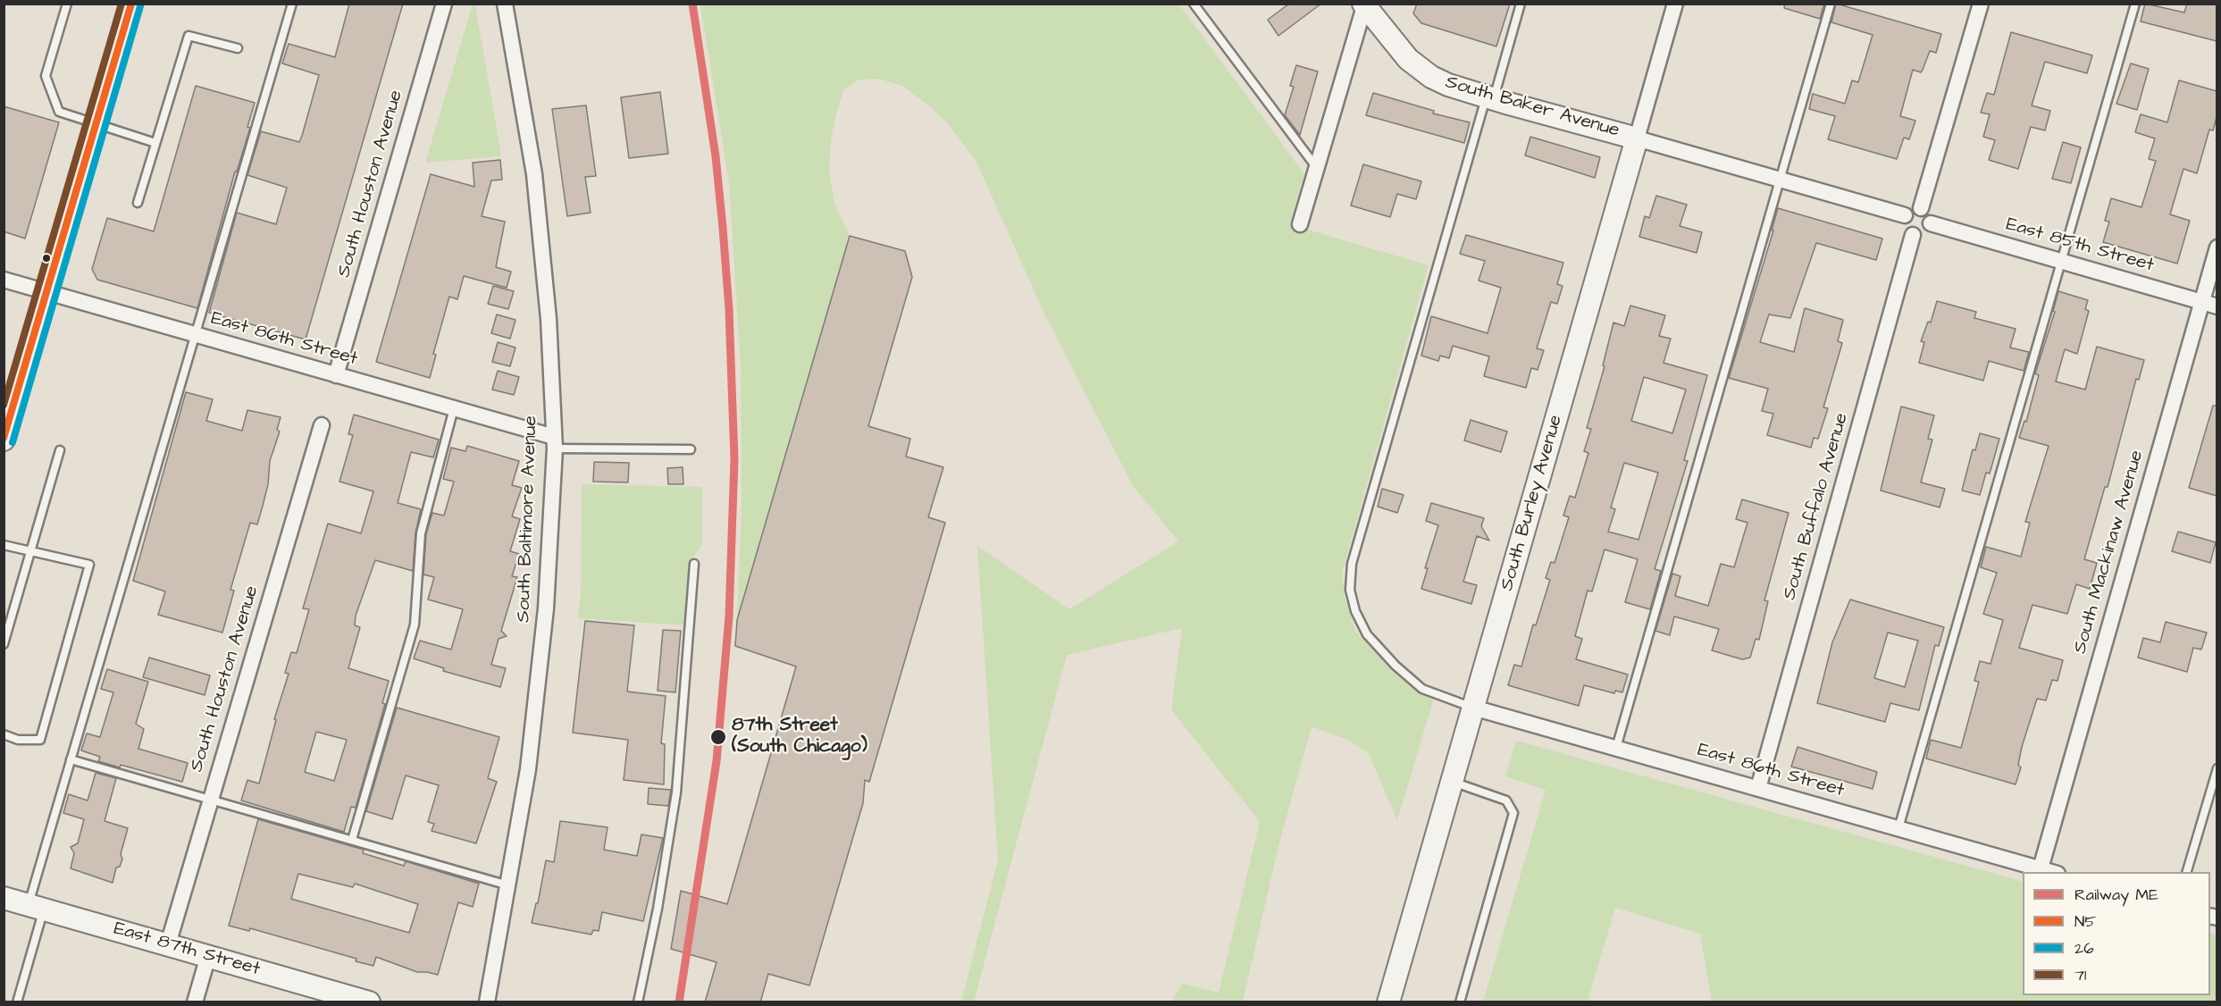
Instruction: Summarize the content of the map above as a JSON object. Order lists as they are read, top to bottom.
{
  "streets": {
    "street": [
      "South Baker Avenue",
      "South Houston Avenue",
      "East 85th Street",
      "East 86th Street",
      "South Burley Avenue",
      "South Buffalo Avenue",
      "South Baltimore Avenue",
      "South Mackinaw Avenue",
      "East 87th Street"
    ]
  },
  "crossings": [
    ["South Baker Avenue", "South Burley Avenue"],
    ["South Houston Avenue", "East 86th Street"],
    ["South Houston Avenue", "East 87th Street"],
    ["East 85th Street", "South Buffalo Avenue"],
    ["East 85th Street", "South Mackinaw Avenue"],
    ["East 86th Street", "South Burley Avenue"],
    ["East 86th Street", "South Buffalo Avenue"],
    ["East 86th Street", "South Baltimore Avenue"],
    ["East 86th Street", "South Mackinaw Avenue"]
  ],
  "places": ["87th Street (South Chicago)"],
  "lines": [
    "rail line ME",
    "transit line N5",
    "transit line 71",
    "transit line 26"
  ],
  "legend": [
    "Railway ME",
    "N5",
    "26",
    "71"
  ]
}
